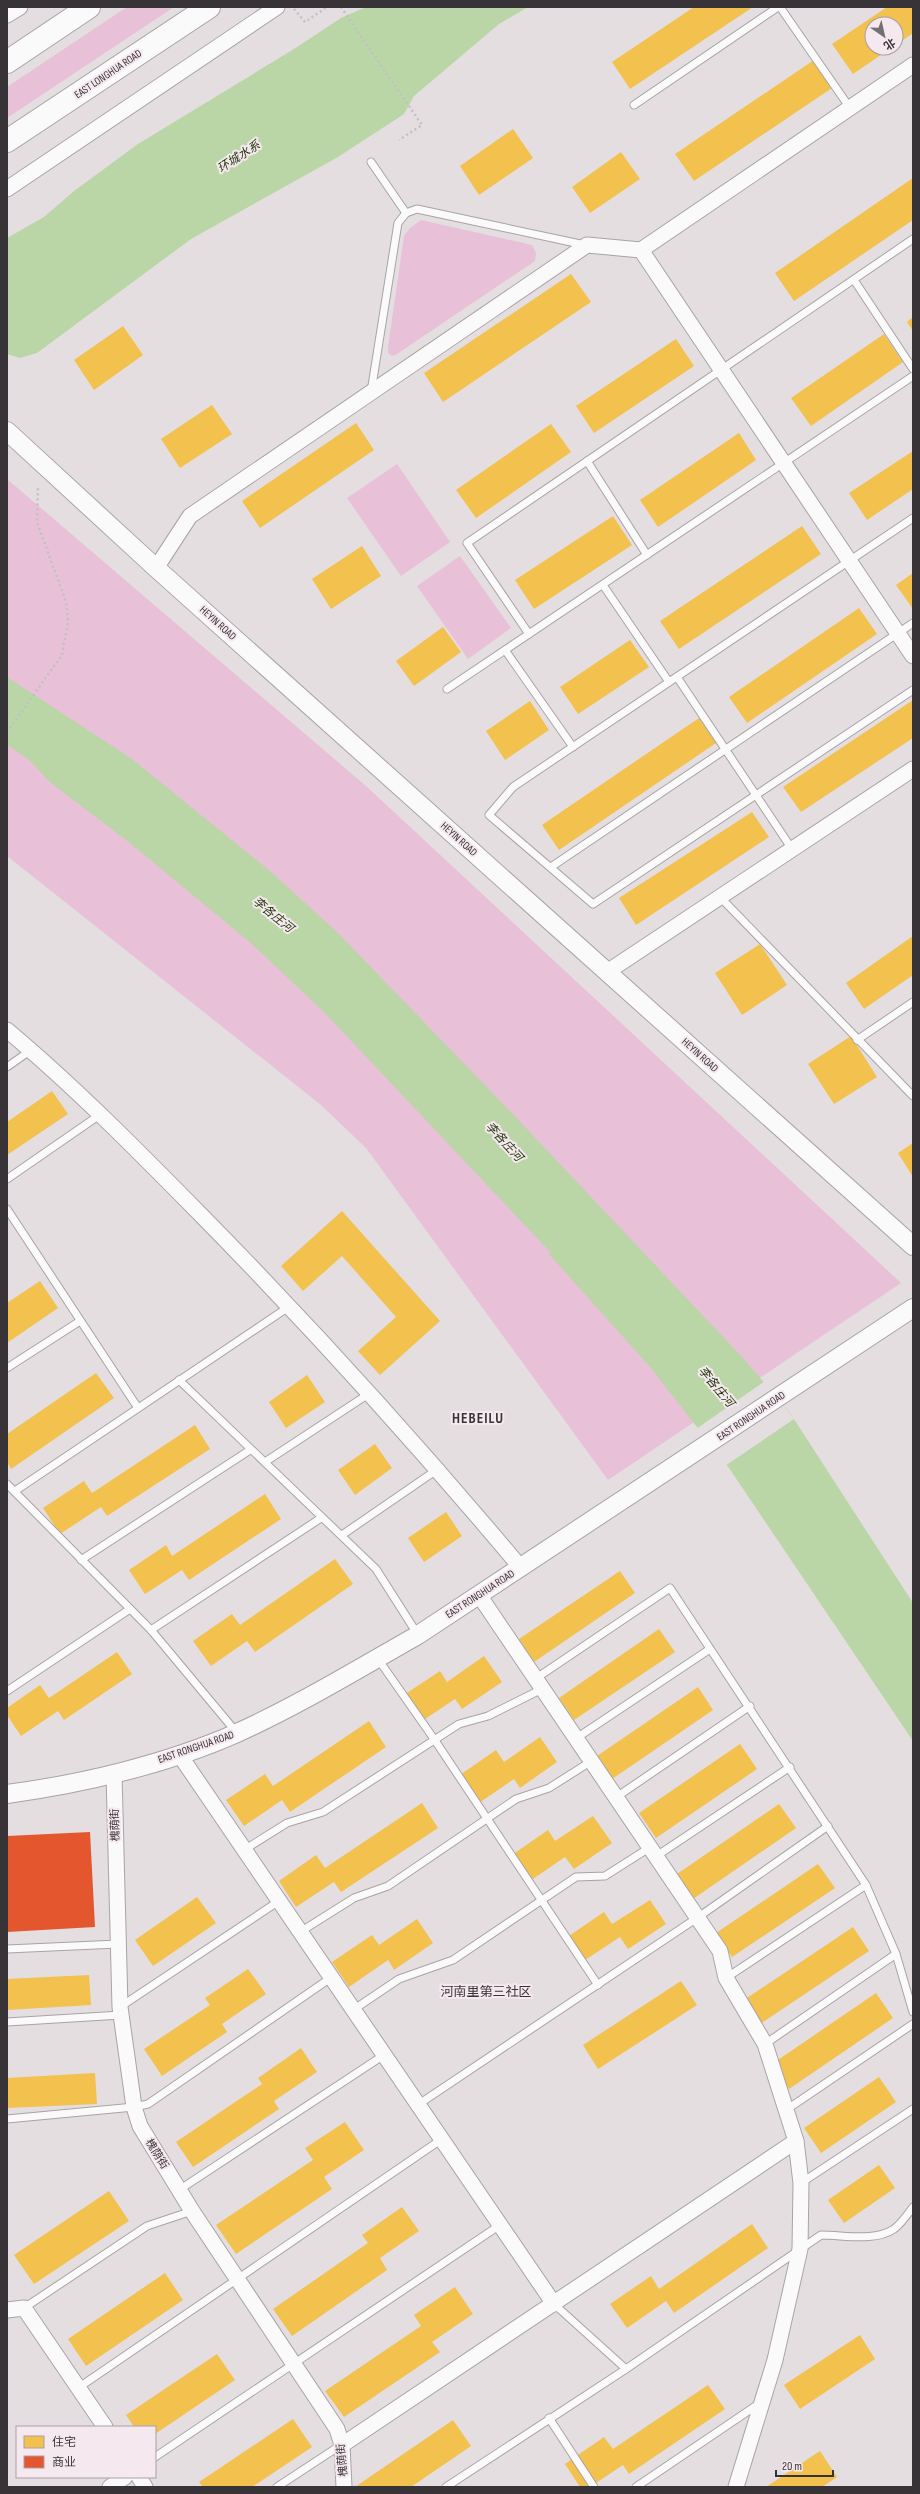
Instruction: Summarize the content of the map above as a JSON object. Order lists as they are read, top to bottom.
{
  "streets": {
    "main road": ["EAST LONGHUA ROAD"],
    "street": ["HEYIN ROAD", "EAST RONGHUA ROAD", "槐荫街"]
  },
  "crossings": [
    ["EAST RONGHUA ROAD", "槐荫街"]
  ],
  "districts": ["HEBEILU", "河南里第三社区"],
  "water": ["环城水系", "李各庄河"],
  "legend": ["住宅", "商业"],
  "scale_bar": "20 m",
  "north": "bottom right"
}
